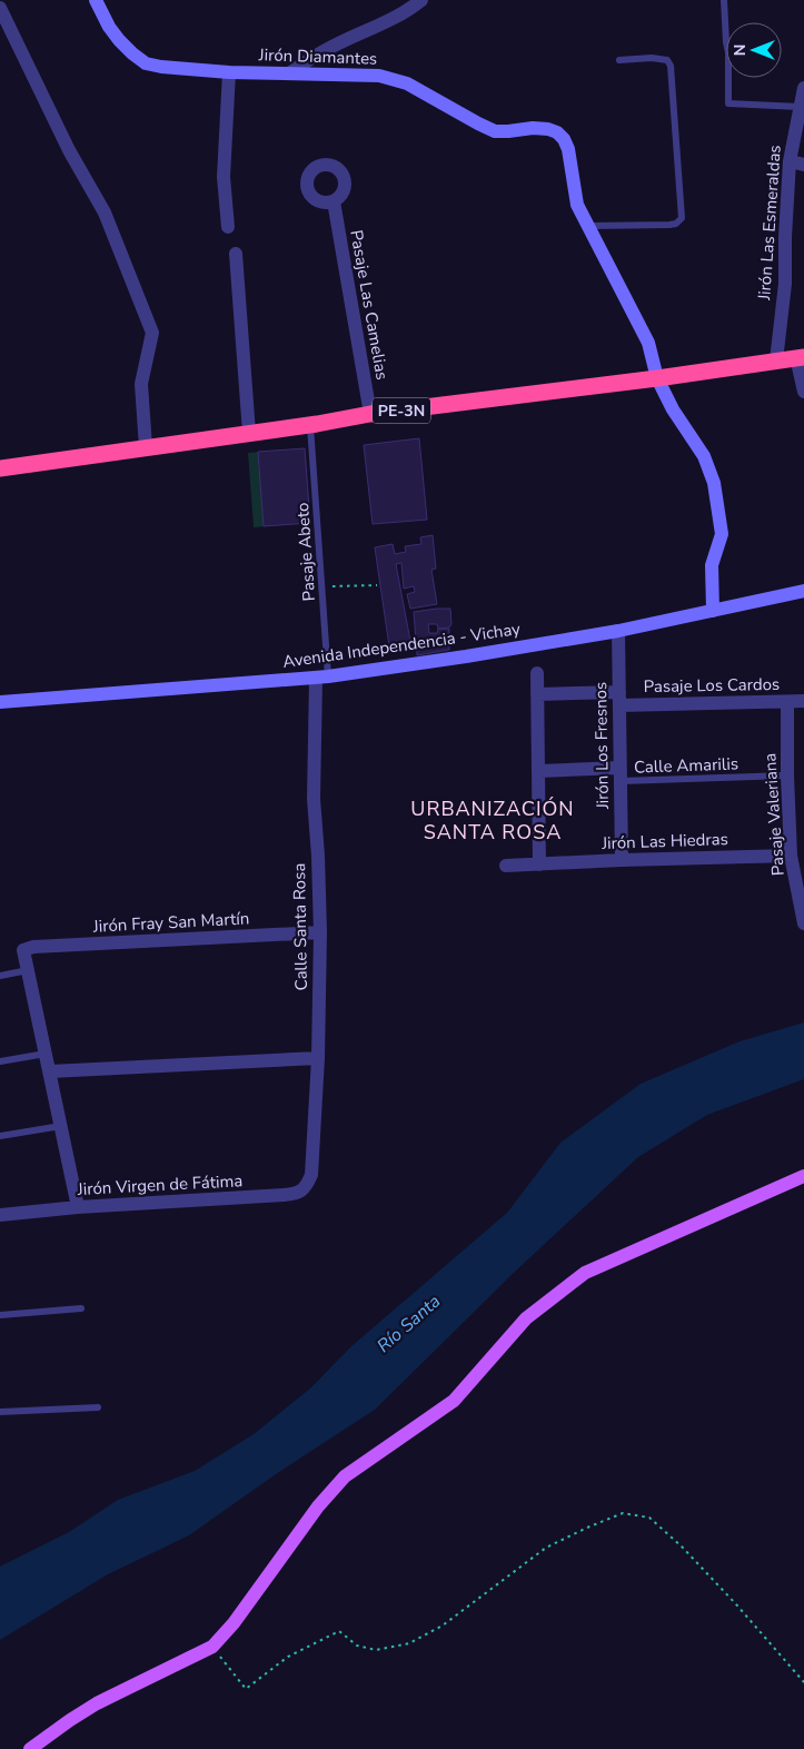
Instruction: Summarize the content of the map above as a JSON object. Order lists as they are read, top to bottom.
{
  "streets": {
    "highway": ["PE-3N"],
    "street": [
      "Jirón Diamantes",
      "Jirón Las Esmeraldas",
      "Pasaje Las Camelias",
      "Avenida Independencia - Vichay",
      "Pasaje Los Cardos",
      "Jirón Los Fresnos",
      "Pasaje Valeriana",
      "Jirón Las Hiedras",
      "Jirón Fray San Martín",
      "Calle Santa Rosa",
      "Jirón Virgen de Fátima"
    ],
    "lane": ["Pasaje Abeto", "Calle Amarilis"]
  },
  "crossings": [
    ["Jirón Diamantes", "PE-3N"],
    ["Jirón Diamantes", "Avenida Independencia - Vichay"],
    ["Jirón Las Esmeraldas", "PE-3N"],
    ["Pasaje Las Camelias", "PE-3N"],
    ["PE-3N", "Pasaje Abeto"],
    ["Pasaje Abeto", "Avenida Independencia - Vichay"],
    ["Pasaje Abeto", "Calle Santa Rosa"],
    ["Avenida Independencia - Vichay", "Jirón Los Fresnos"],
    ["Avenida Independencia - Vichay", "Calle Santa Rosa"],
    ["Pasaje Los Cardos", "Jirón Los Fresnos"],
    ["Pasaje Los Cardos", "Pasaje Valeriana"],
    ["Jirón Los Fresnos", "Calle Amarilis"],
    ["Jirón Los Fresnos", "Jirón Las Hiedras"],
    ["Calle Amarilis", "Pasaje Valeriana"],
    ["Pasaje Valeriana", "Jirón Las Hiedras"],
    ["Jirón Fray San Martín", "Calle Santa Rosa"],
    ["Calle Santa Rosa", "Jirón Virgen de Fátima"]
  ],
  "districts": ["URBANIZACIÓN SANTA ROSA"],
  "water": ["Río Santa"],
  "north": "left"
}
